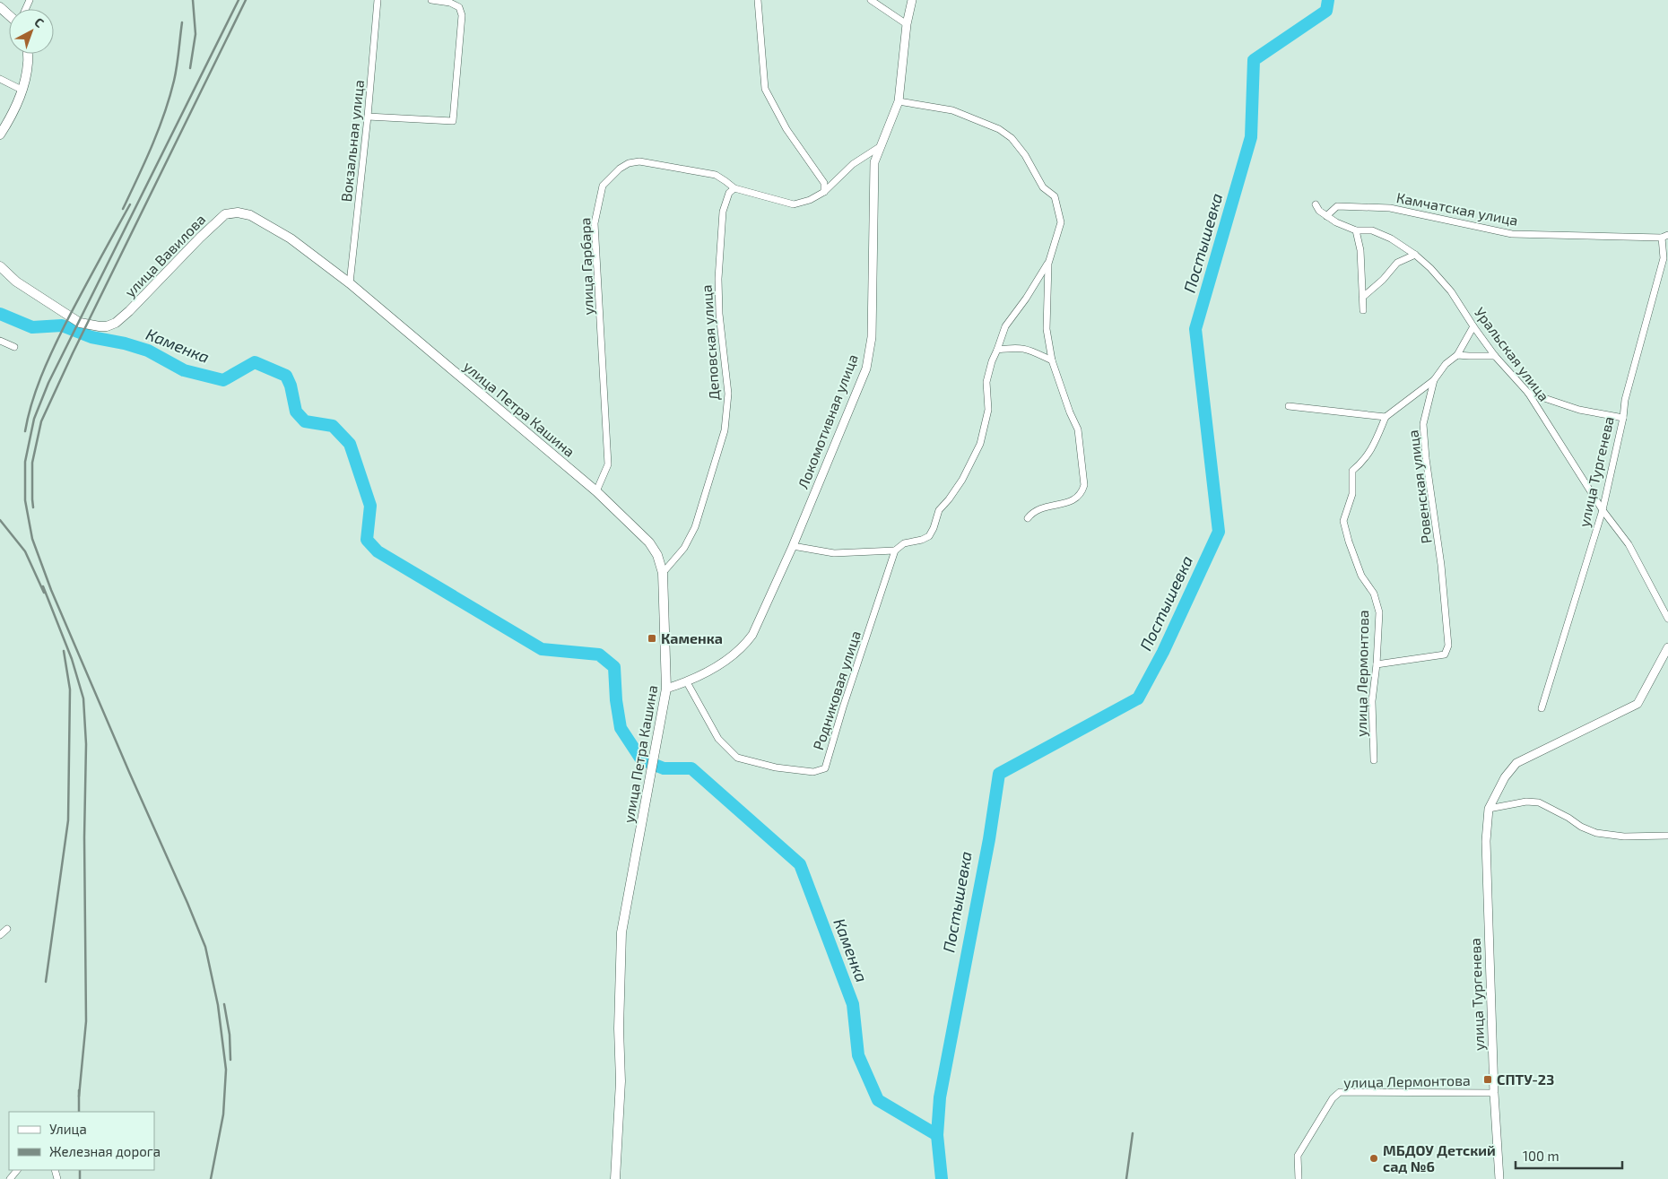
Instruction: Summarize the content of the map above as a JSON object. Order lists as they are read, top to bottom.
{
  "streets": {
    "main road": ["улица Вавилова", "улица Петра Кашина"],
    "street": [
      "Вокзальная улица",
      "Камчатская улица",
      "улица Гарбара",
      "Деповская улица",
      "Уральская улица",
      "Локомотивная улица",
      "улица Тургенева",
      "Ровенская улица",
      "улица Лермонтова",
      "Родниковая улица"
    ]
  },
  "crossings": [
    ["Вокзальная улица", "улица Вавилова"],
    ["Вокзальная улица", "улица Петра Кашина"],
    ["Камчатская улица", "Уральская улица"],
    ["Камчатская улица", "улица Тургенева"],
    ["улица Вавилова", "улица Петра Кашина"],
    ["улица Гарбара", "Деповская улица"],
    ["улица Гарбара", "улица Петра Кашина"],
    ["Деповская улица", "улица Петра Кашина"],
    ["Уральская улица", "улица Тургенева"],
    ["улица Петра Кашина", "Локомотивная улица"],
    ["Локомотивная улица", "Родниковая улица"],
    ["улица Тургенева", "улица Лермонтова"],
    ["Ровенская улица", "улица Лермонтова"]
  ],
  "water": ["Постышевка", "Каменка"],
  "places": {
    "transit": ["Каменка", "СПТУ-23"],
    "other": ["МБДОУ Детский сад №6"]
  },
  "legend": ["Улица", "Железная дорога"],
  "scale_bar": "100 m",
  "north": "top right"
}
